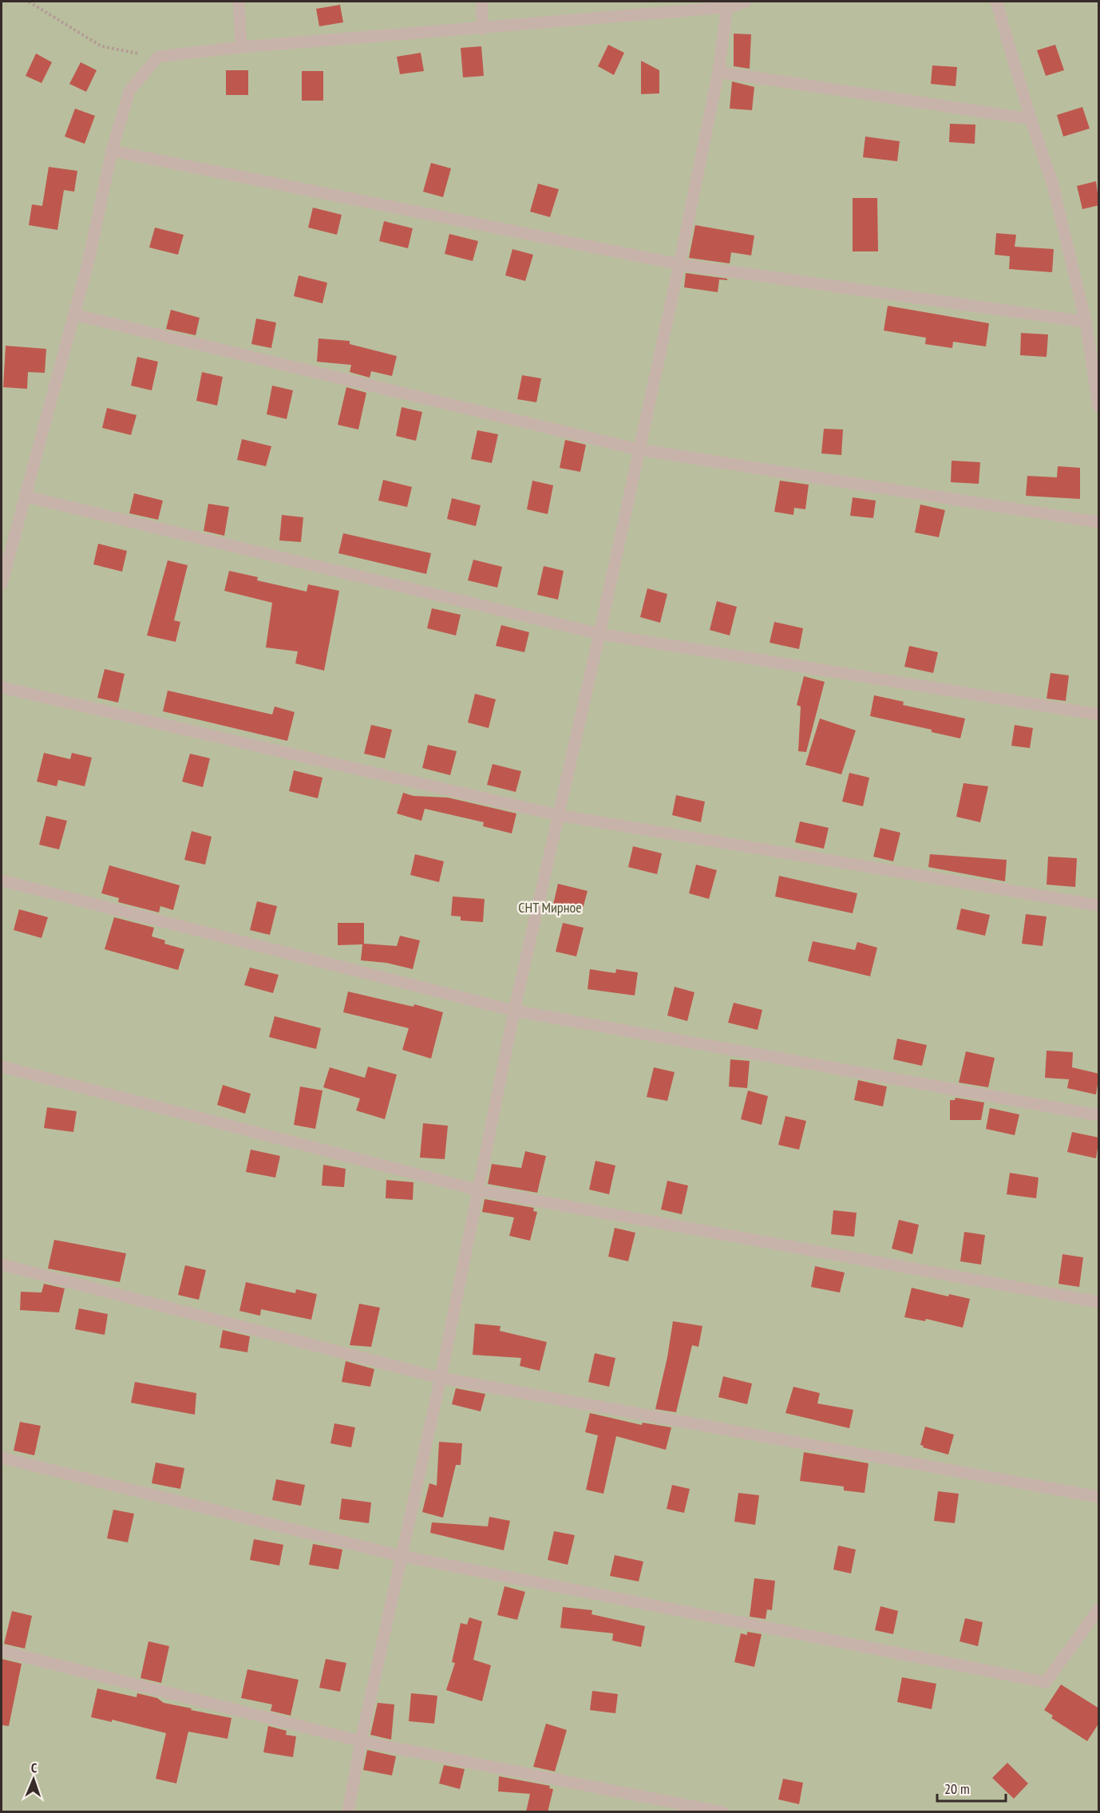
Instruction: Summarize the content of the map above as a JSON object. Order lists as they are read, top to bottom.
{
  "parks": ["СНТ Мирное"],
  "scale_bar": "20 m",
  "north": "top"
}
